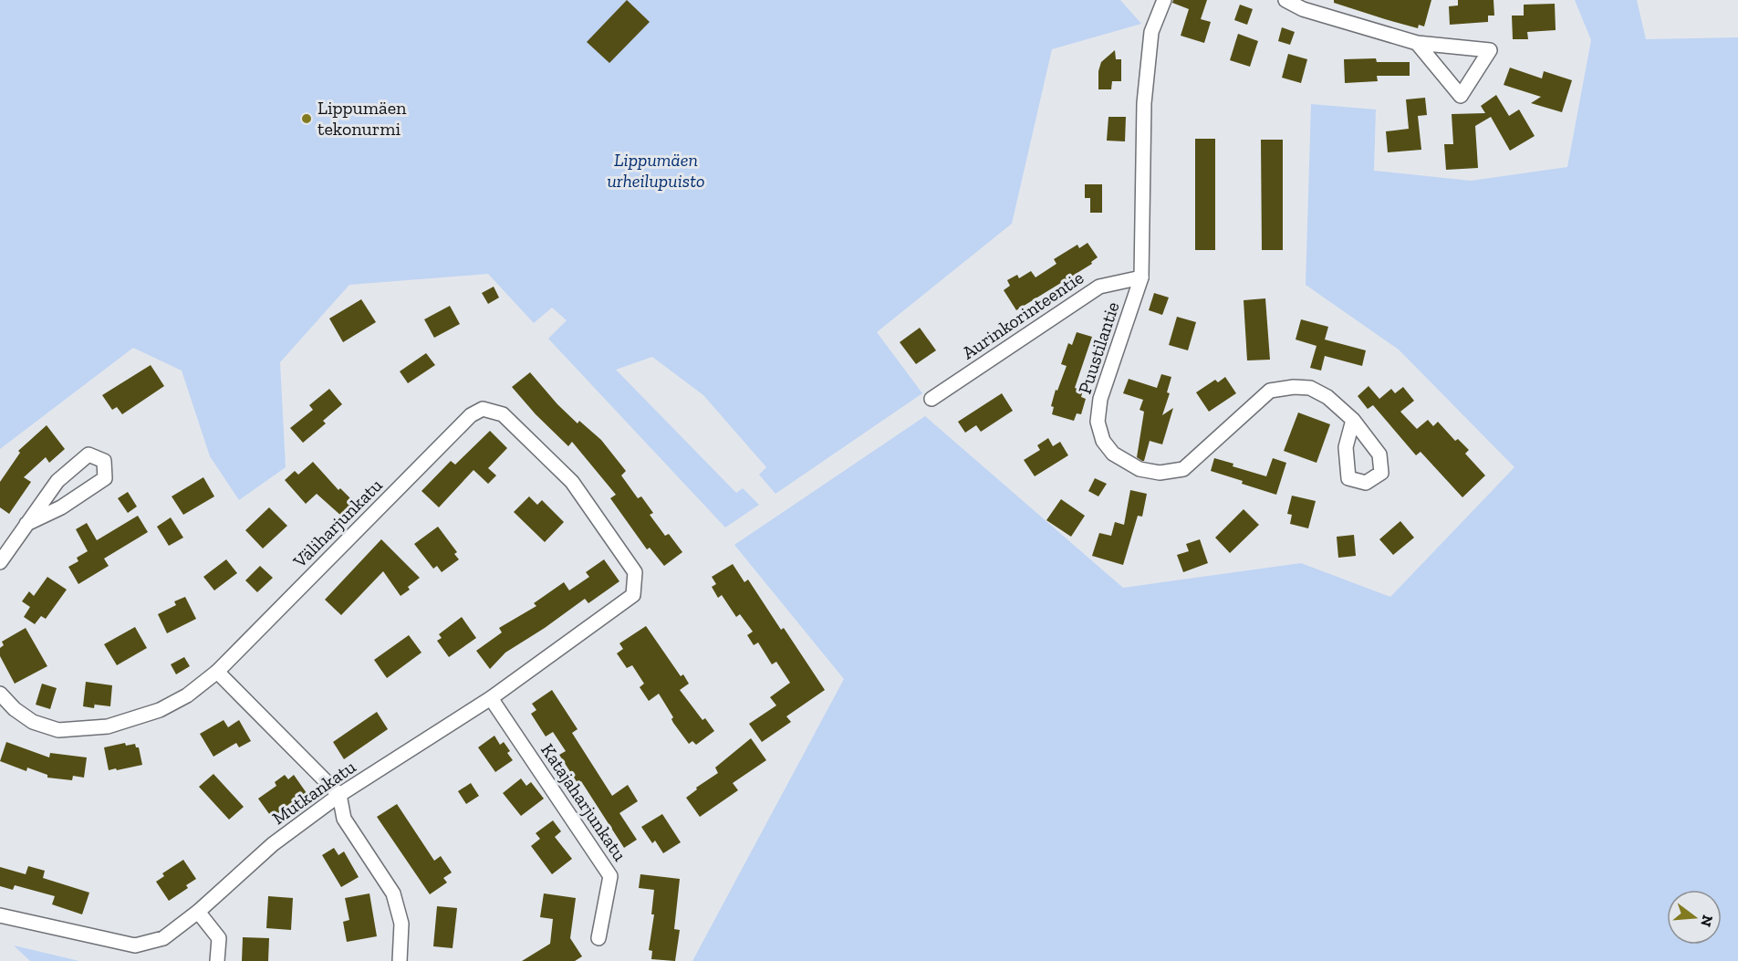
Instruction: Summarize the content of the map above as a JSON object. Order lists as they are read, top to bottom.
{
  "streets": {
    "street": [
      "Aurinkorinteentie",
      "Puustilantie",
      "Väliharjunkatu",
      "Mutkankatu",
      "Katajaharjunkatu"
    ]
  },
  "crossings": [
    ["Aurinkorinteentie", "Puustilantie"],
    ["Väliharjunkatu", "Mutkankatu"],
    ["Mutkankatu", "Katajaharjunkatu"]
  ],
  "parks": ["Lippumäen urheilupuisto"],
  "places": ["Lippumäen tekonurmi"],
  "north": "right"
}
